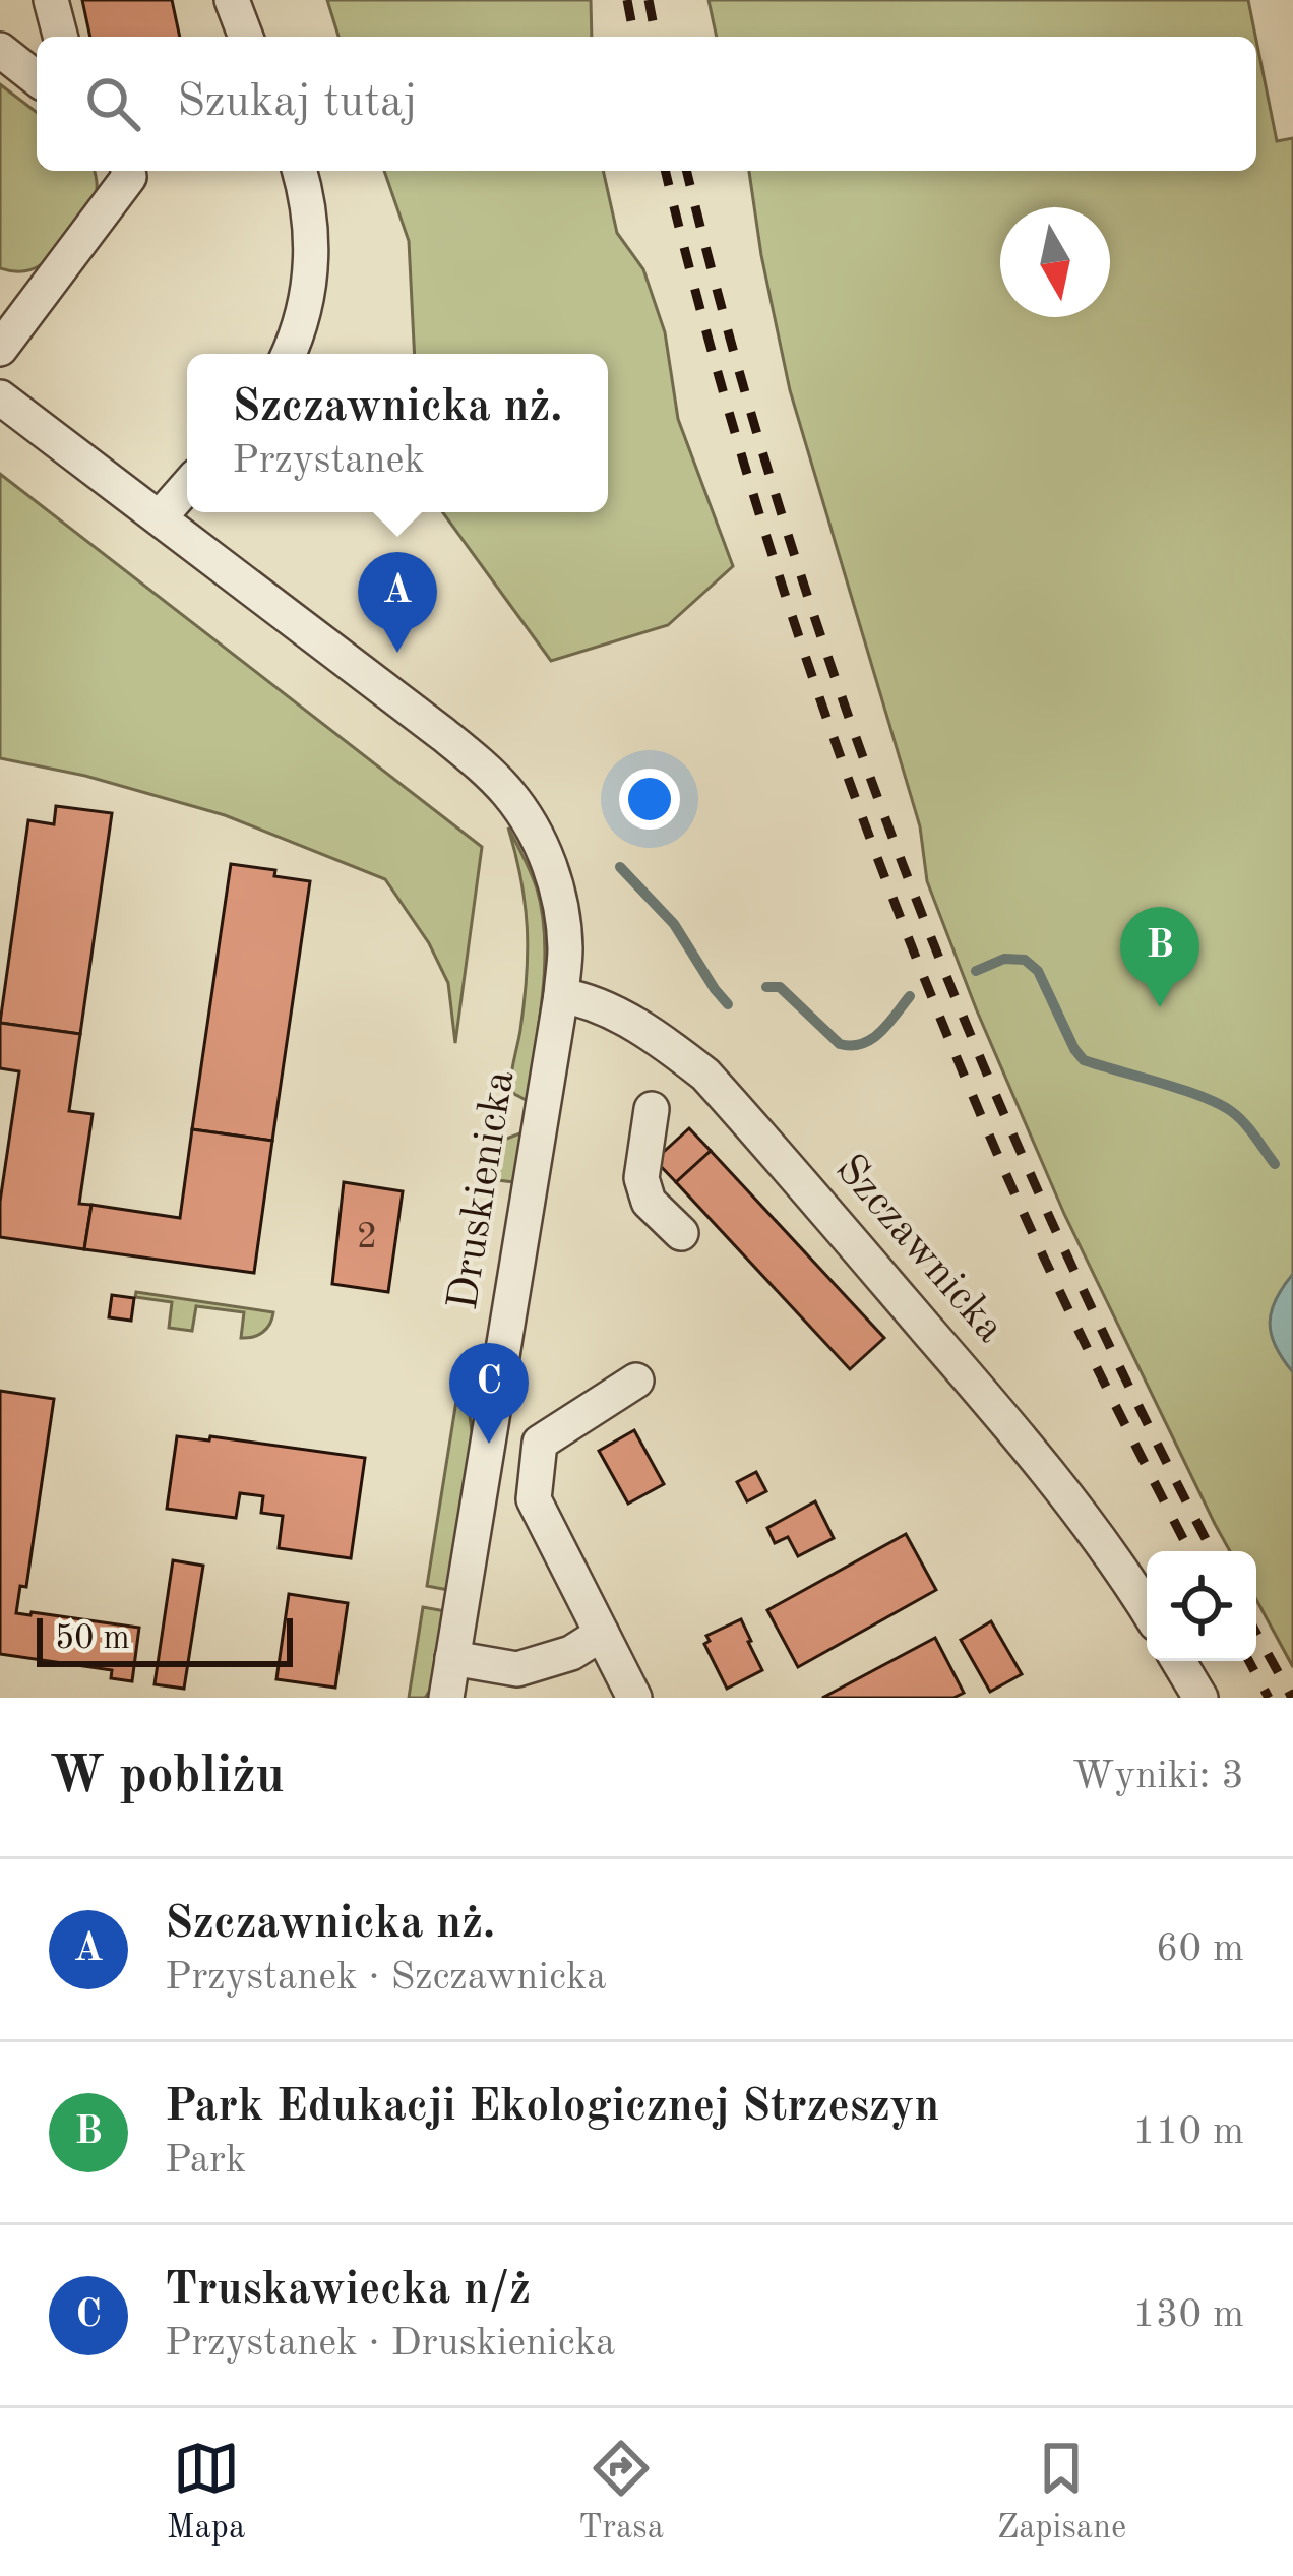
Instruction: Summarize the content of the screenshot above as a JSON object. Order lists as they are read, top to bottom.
{
  "streets": {
    "street": ["Druskienicka", "Szczawnicka"]
  },
  "crossings": [
    ["Druskienicka", "Szczawnicka"]
  ],
  "house_numbers": ["2"],
  "scale_bar": "50 m",
  "north": "bottom",
  "page": {
    "search": "Szukaj tutaj",
    "popup": ["Szczawnicka nż.", "Przystanek"],
    "pins": ["A", "B", "C"],
    "scale": "50 m",
    "heading": ["W pobliżu", "Wyniki: 3"],
    "list": [
      {
        "mark": "A",
        "name": "Szczawnicka nż.",
        "note": "Przystanek · Szczawnicka",
        "value": "60 m"
      },
      {
        "mark": "B",
        "name": "Park Edukacji Ekologicznej Strzeszyn",
        "note": "Park",
        "value": "110 m"
      },
      {
        "mark": "C",
        "name": "Truskawiecka n/ż",
        "note": "Przystanek · Druskienicka",
        "value": "130 m"
      }
    ],
    "nav": ["Mapa", "Trasa", "Zapisane"]
  }
}
